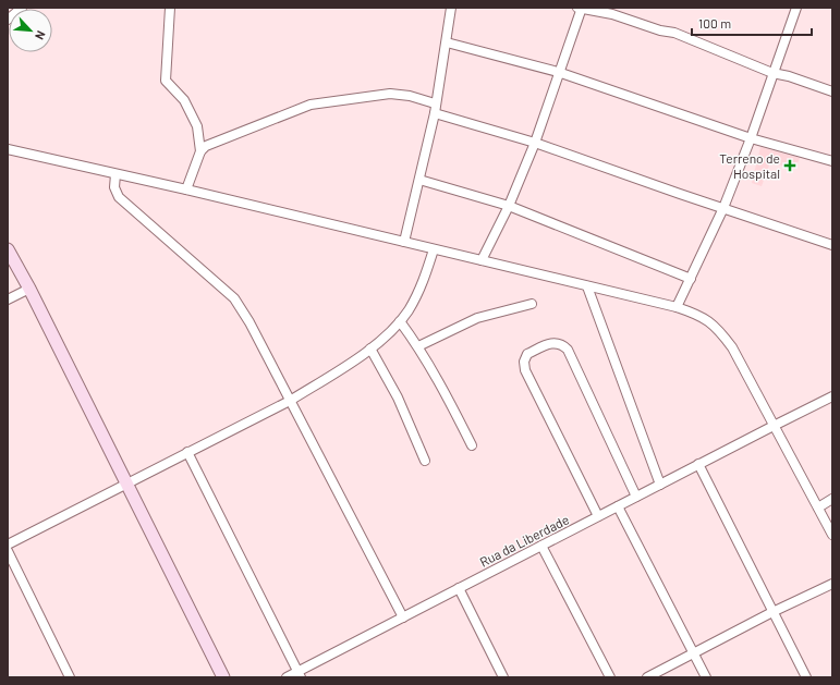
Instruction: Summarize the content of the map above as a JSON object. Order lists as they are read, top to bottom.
{
  "streets": {
    "street": ["Rua da Liberdade"]
  },
  "places": {
    "health": ["Terreno de Hospital"]
  },
  "scale_bar": "100 m",
  "north": "bottom right"
}
